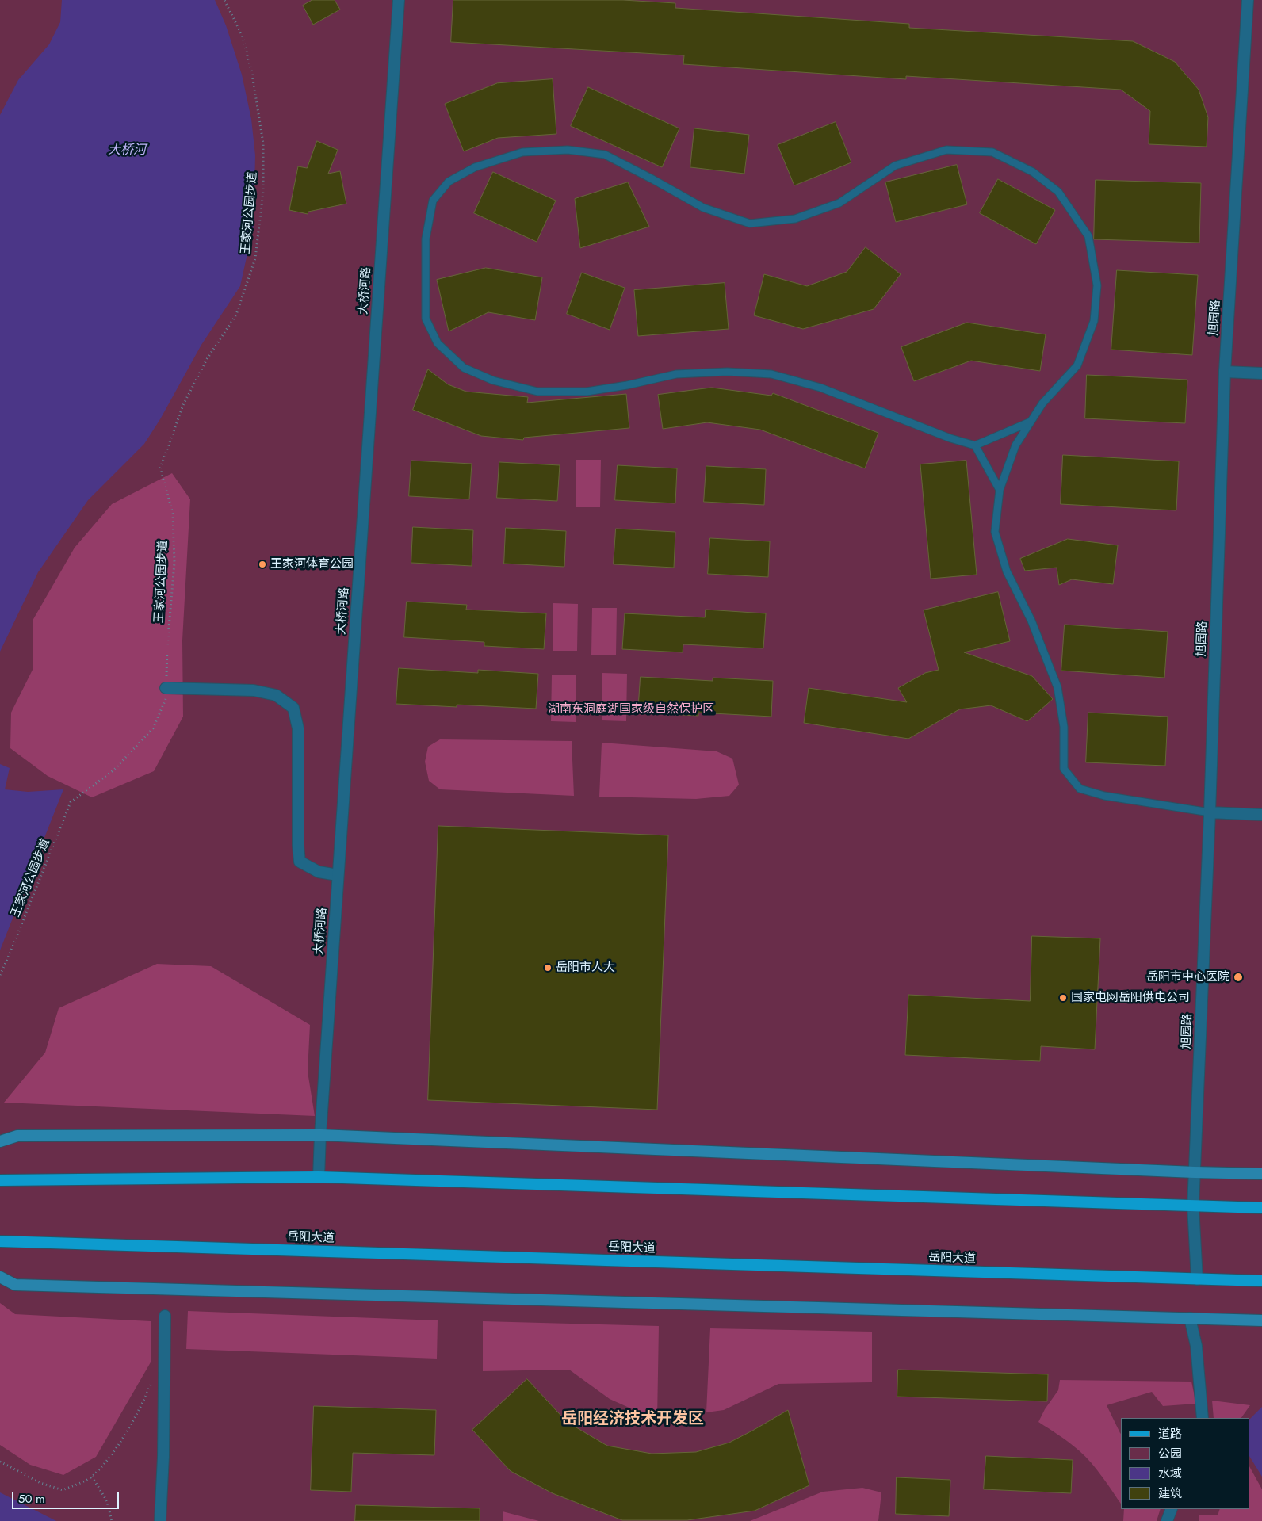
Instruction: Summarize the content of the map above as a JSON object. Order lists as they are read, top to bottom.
{
  "streets": {
    "main road": ["岳阳大道"],
    "street": ["大桥河路", "旭园路"],
    "path": ["王家河公园步道"]
  },
  "crossings": [
    ["旭园路", "岳阳大道"]
  ],
  "districts": ["岳阳经济技术开发区"],
  "water": ["大桥河"],
  "parks": ["湖南东洞庭湖国家级自然保护区"],
  "places": [
    "王家河体育公园",
    "岳阳市人大",
    "岳阳市中心医院",
    "国家电网岳阳供电公司"
  ],
  "legend": [
    "道路",
    "公园",
    "水域",
    "建筑"
  ],
  "scale_bar": "50 m"
}
